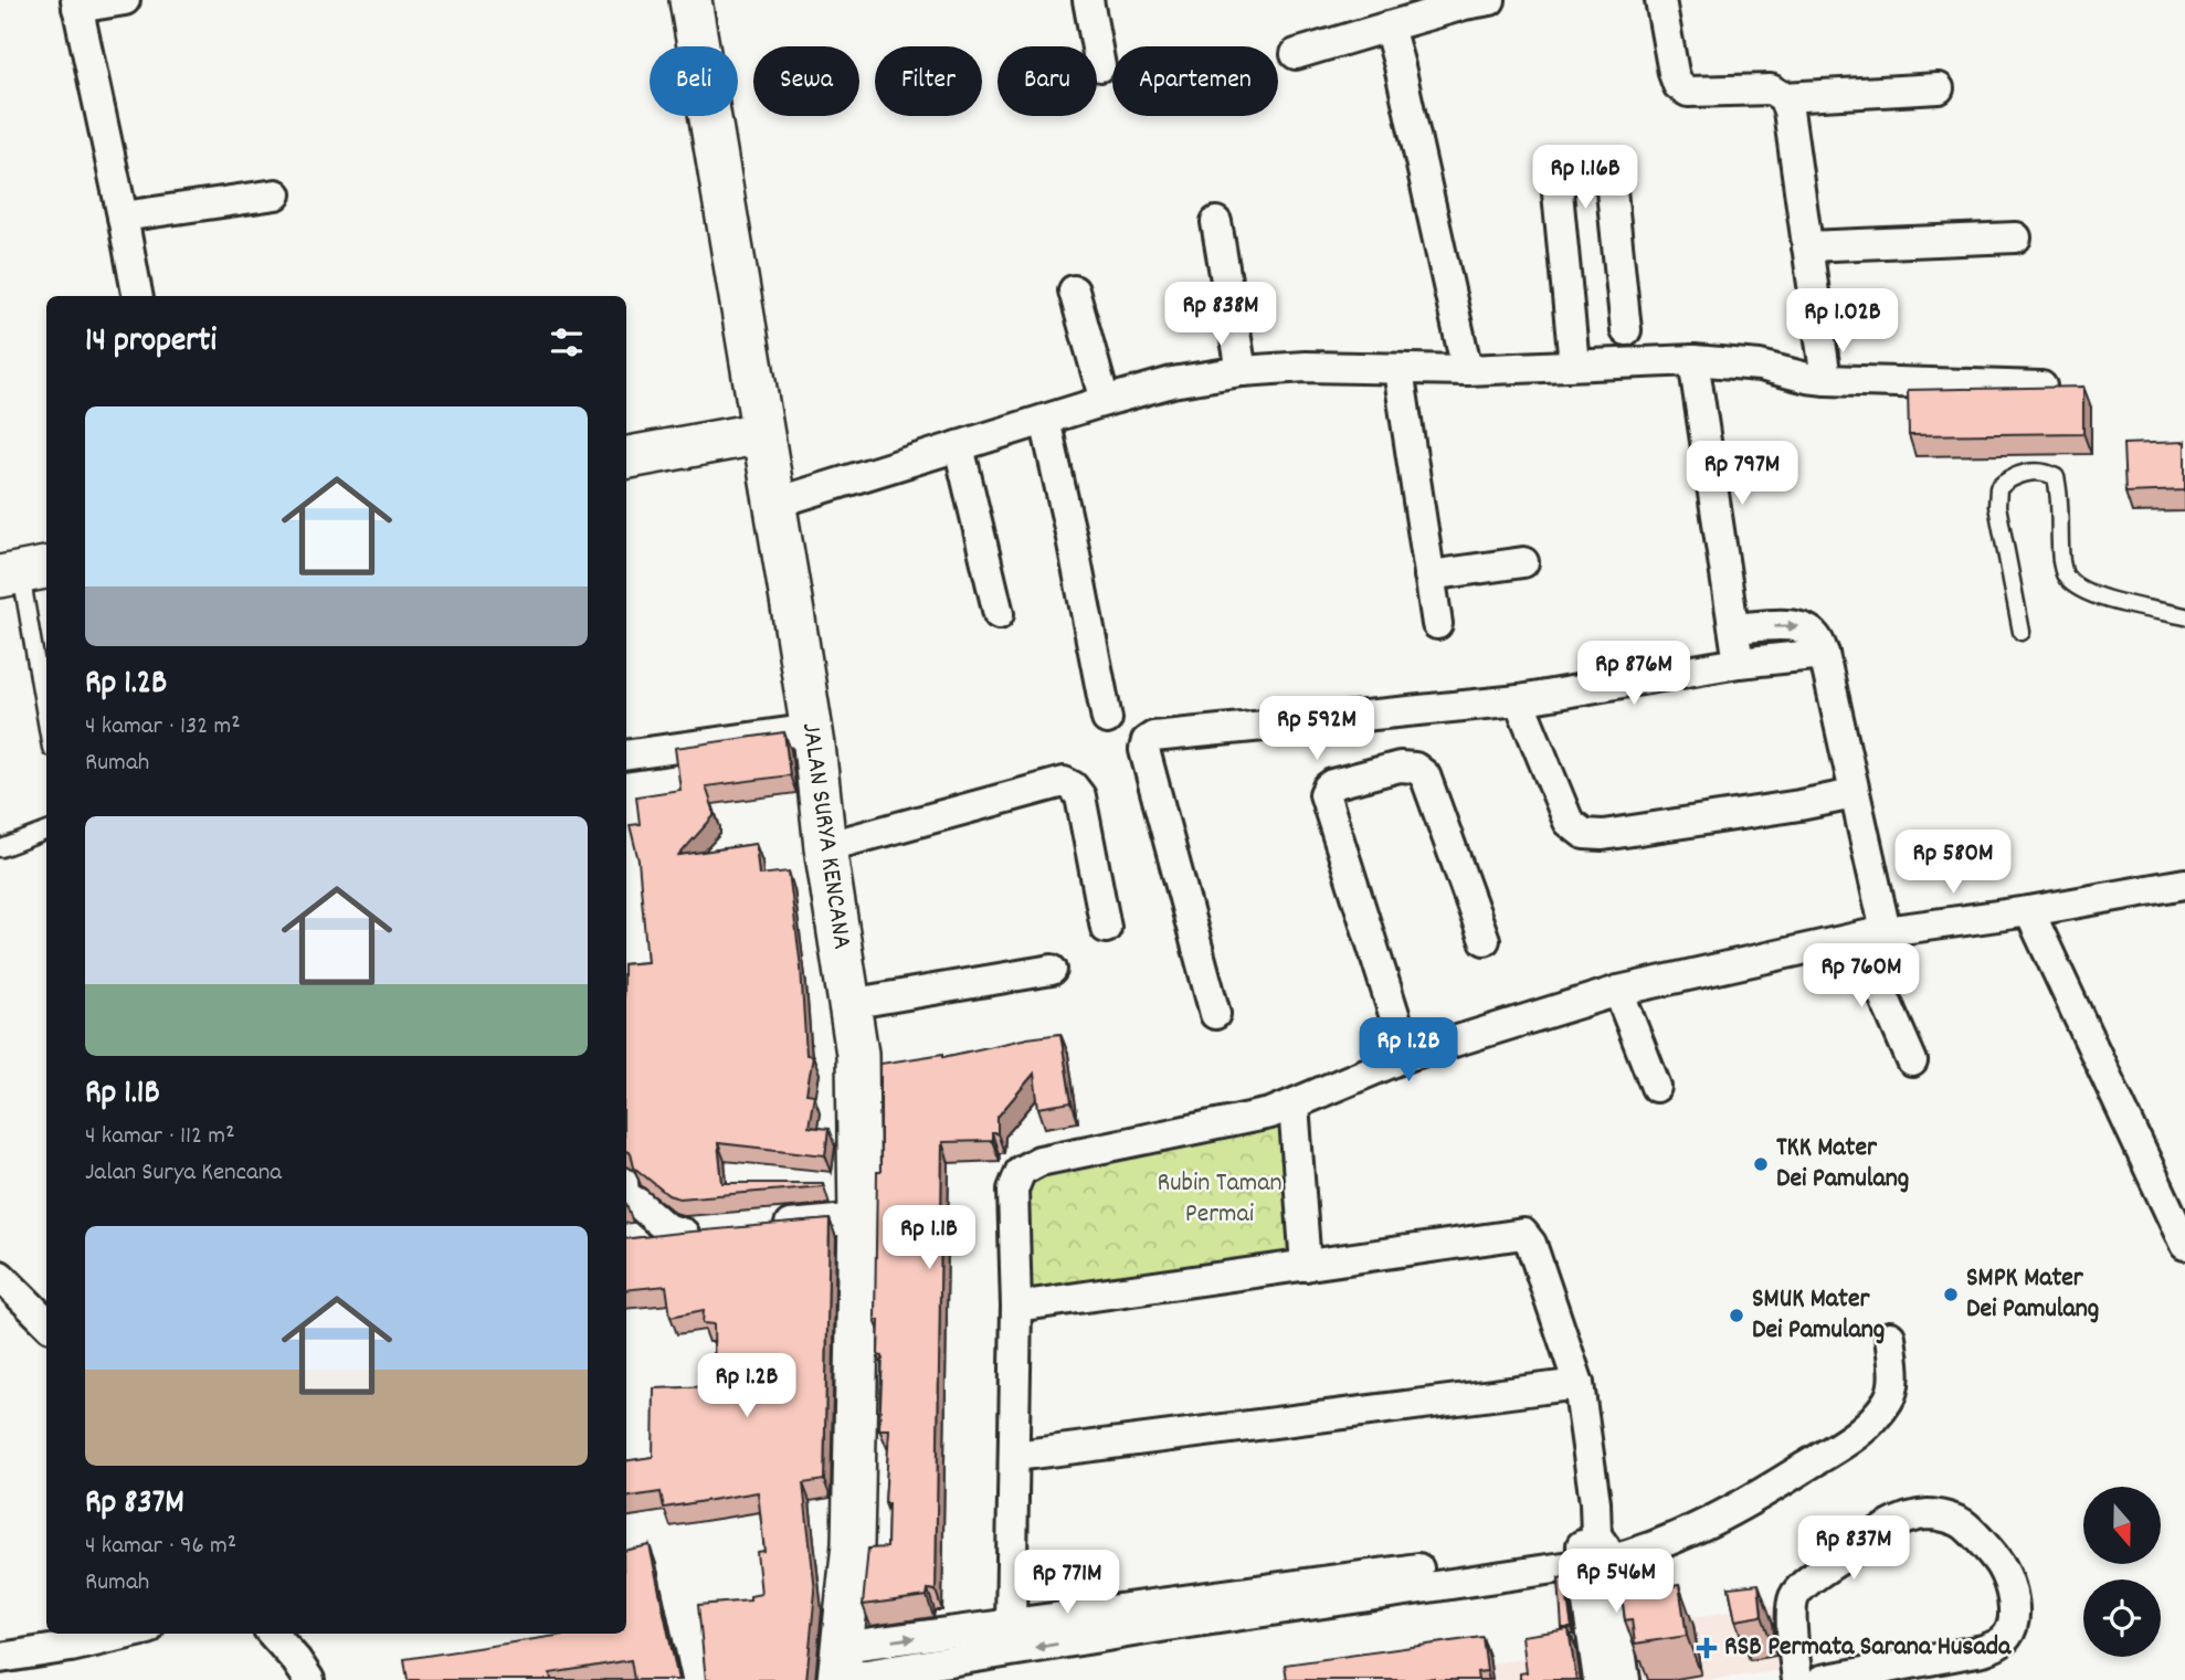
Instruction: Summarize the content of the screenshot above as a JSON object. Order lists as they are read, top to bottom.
{
  "streets": {
    "main road": ["JALAN SURYA KENCANA"]
  },
  "parks": ["Rubin Taman Permai"],
  "places": {
    "other": ["TKK Mater Dei Pamulang", "SMPK Mater Dei Pamulang", "SMUK Mater Dei Pamulang"],
    "health": ["RSB Permata Sarana Husada"]
  },
  "north": "bottom",
  "page": {
    "chip": [
      "Beli",
      "Sewa",
      "Filter",
      "Baru",
      "Apartemen"
    ],
    "price": [
      "Rp 1.16B",
      "Rp 838M",
      "Rp 1.02B",
      "Rp 797M",
      "Rp 876M",
      "Rp 592M",
      "Rp 580M",
      "Rp 760M",
      "Rp 1.2B",
      "Rp 1.1B",
      "Rp 1.2B",
      "Rp 837M",
      "Rp 546M",
      "Rp 771M"
    ],
    "heading": "14 properti",
    "list": [
      {
        "name": "Rp 1.2B",
        "note": "4 kamar · 132 m² · Rumah"
      },
      {
        "name": "Rp 1.1B",
        "note": "4 kamar · 112 m² · Jalan Surya Kencana"
      },
      {
        "name": "Rp 837M",
        "note": "4 kamar · 96 m² · Rumah"
      }
    ]
  }
}
